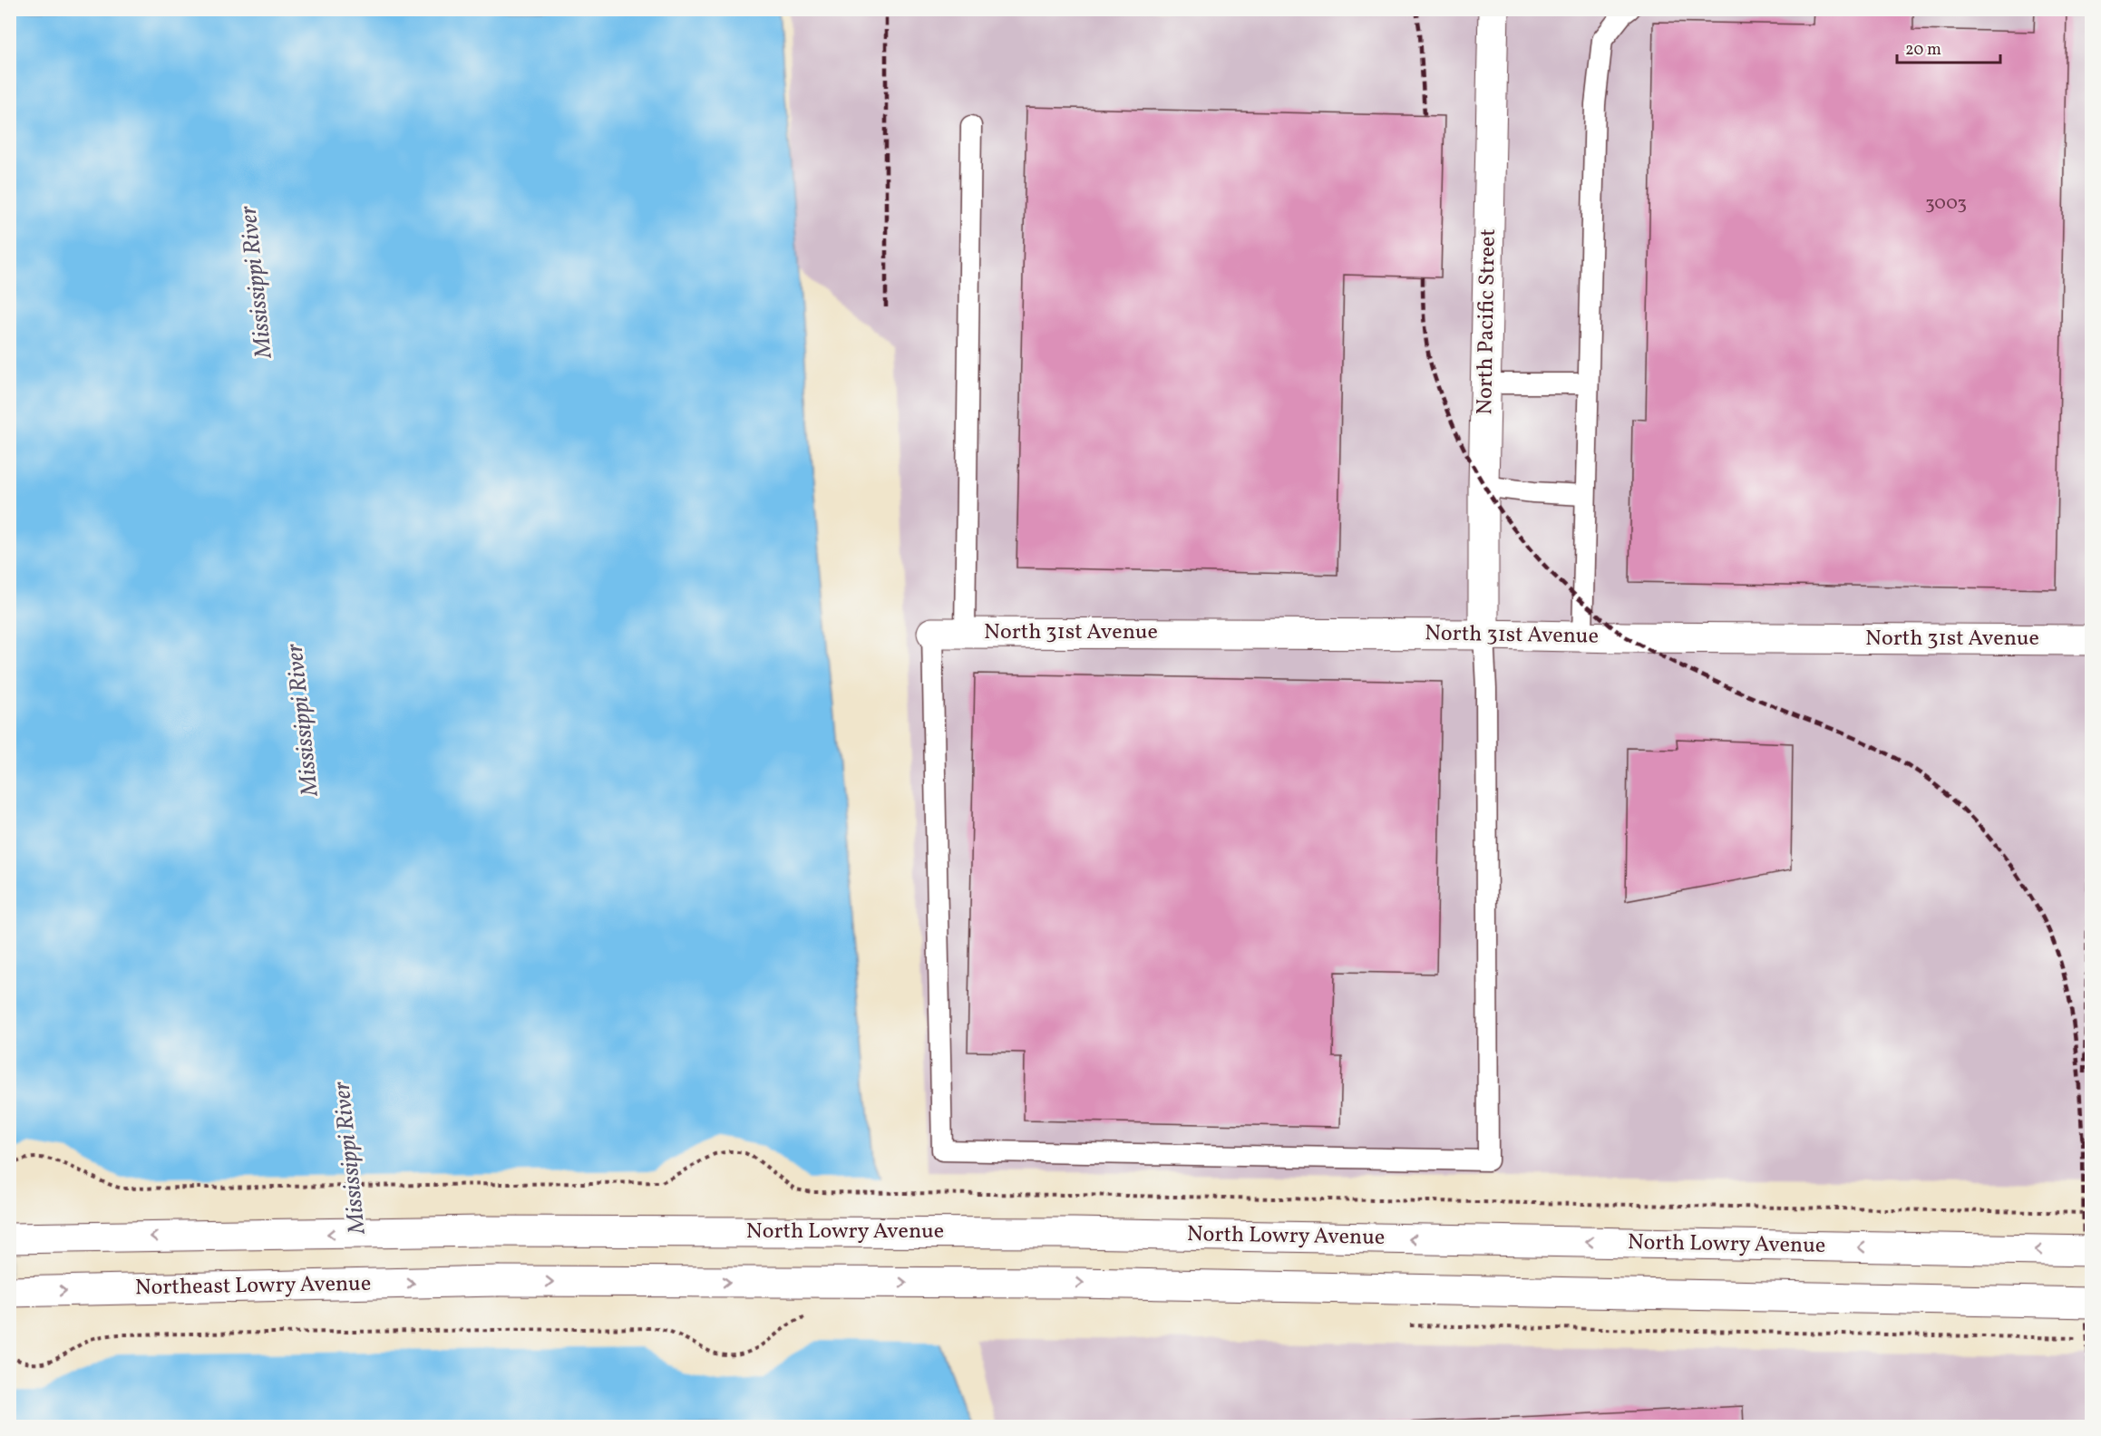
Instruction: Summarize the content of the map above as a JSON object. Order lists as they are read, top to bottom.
{
  "streets": {
    "main road": [
      "North Pacific Street",
      "North 31st Avenue",
      "North Lowry Avenue",
      "Northeast Lowry Avenue"
    ]
  },
  "crossings": [
    ["North Pacific Street", "North 31st Avenue"]
  ],
  "one_way": ["North Lowry Avenue", "Northeast Lowry Avenue"],
  "water": ["Mississippi River"],
  "house_numbers": ["3003"],
  "scale_bar": "20 m"
}
